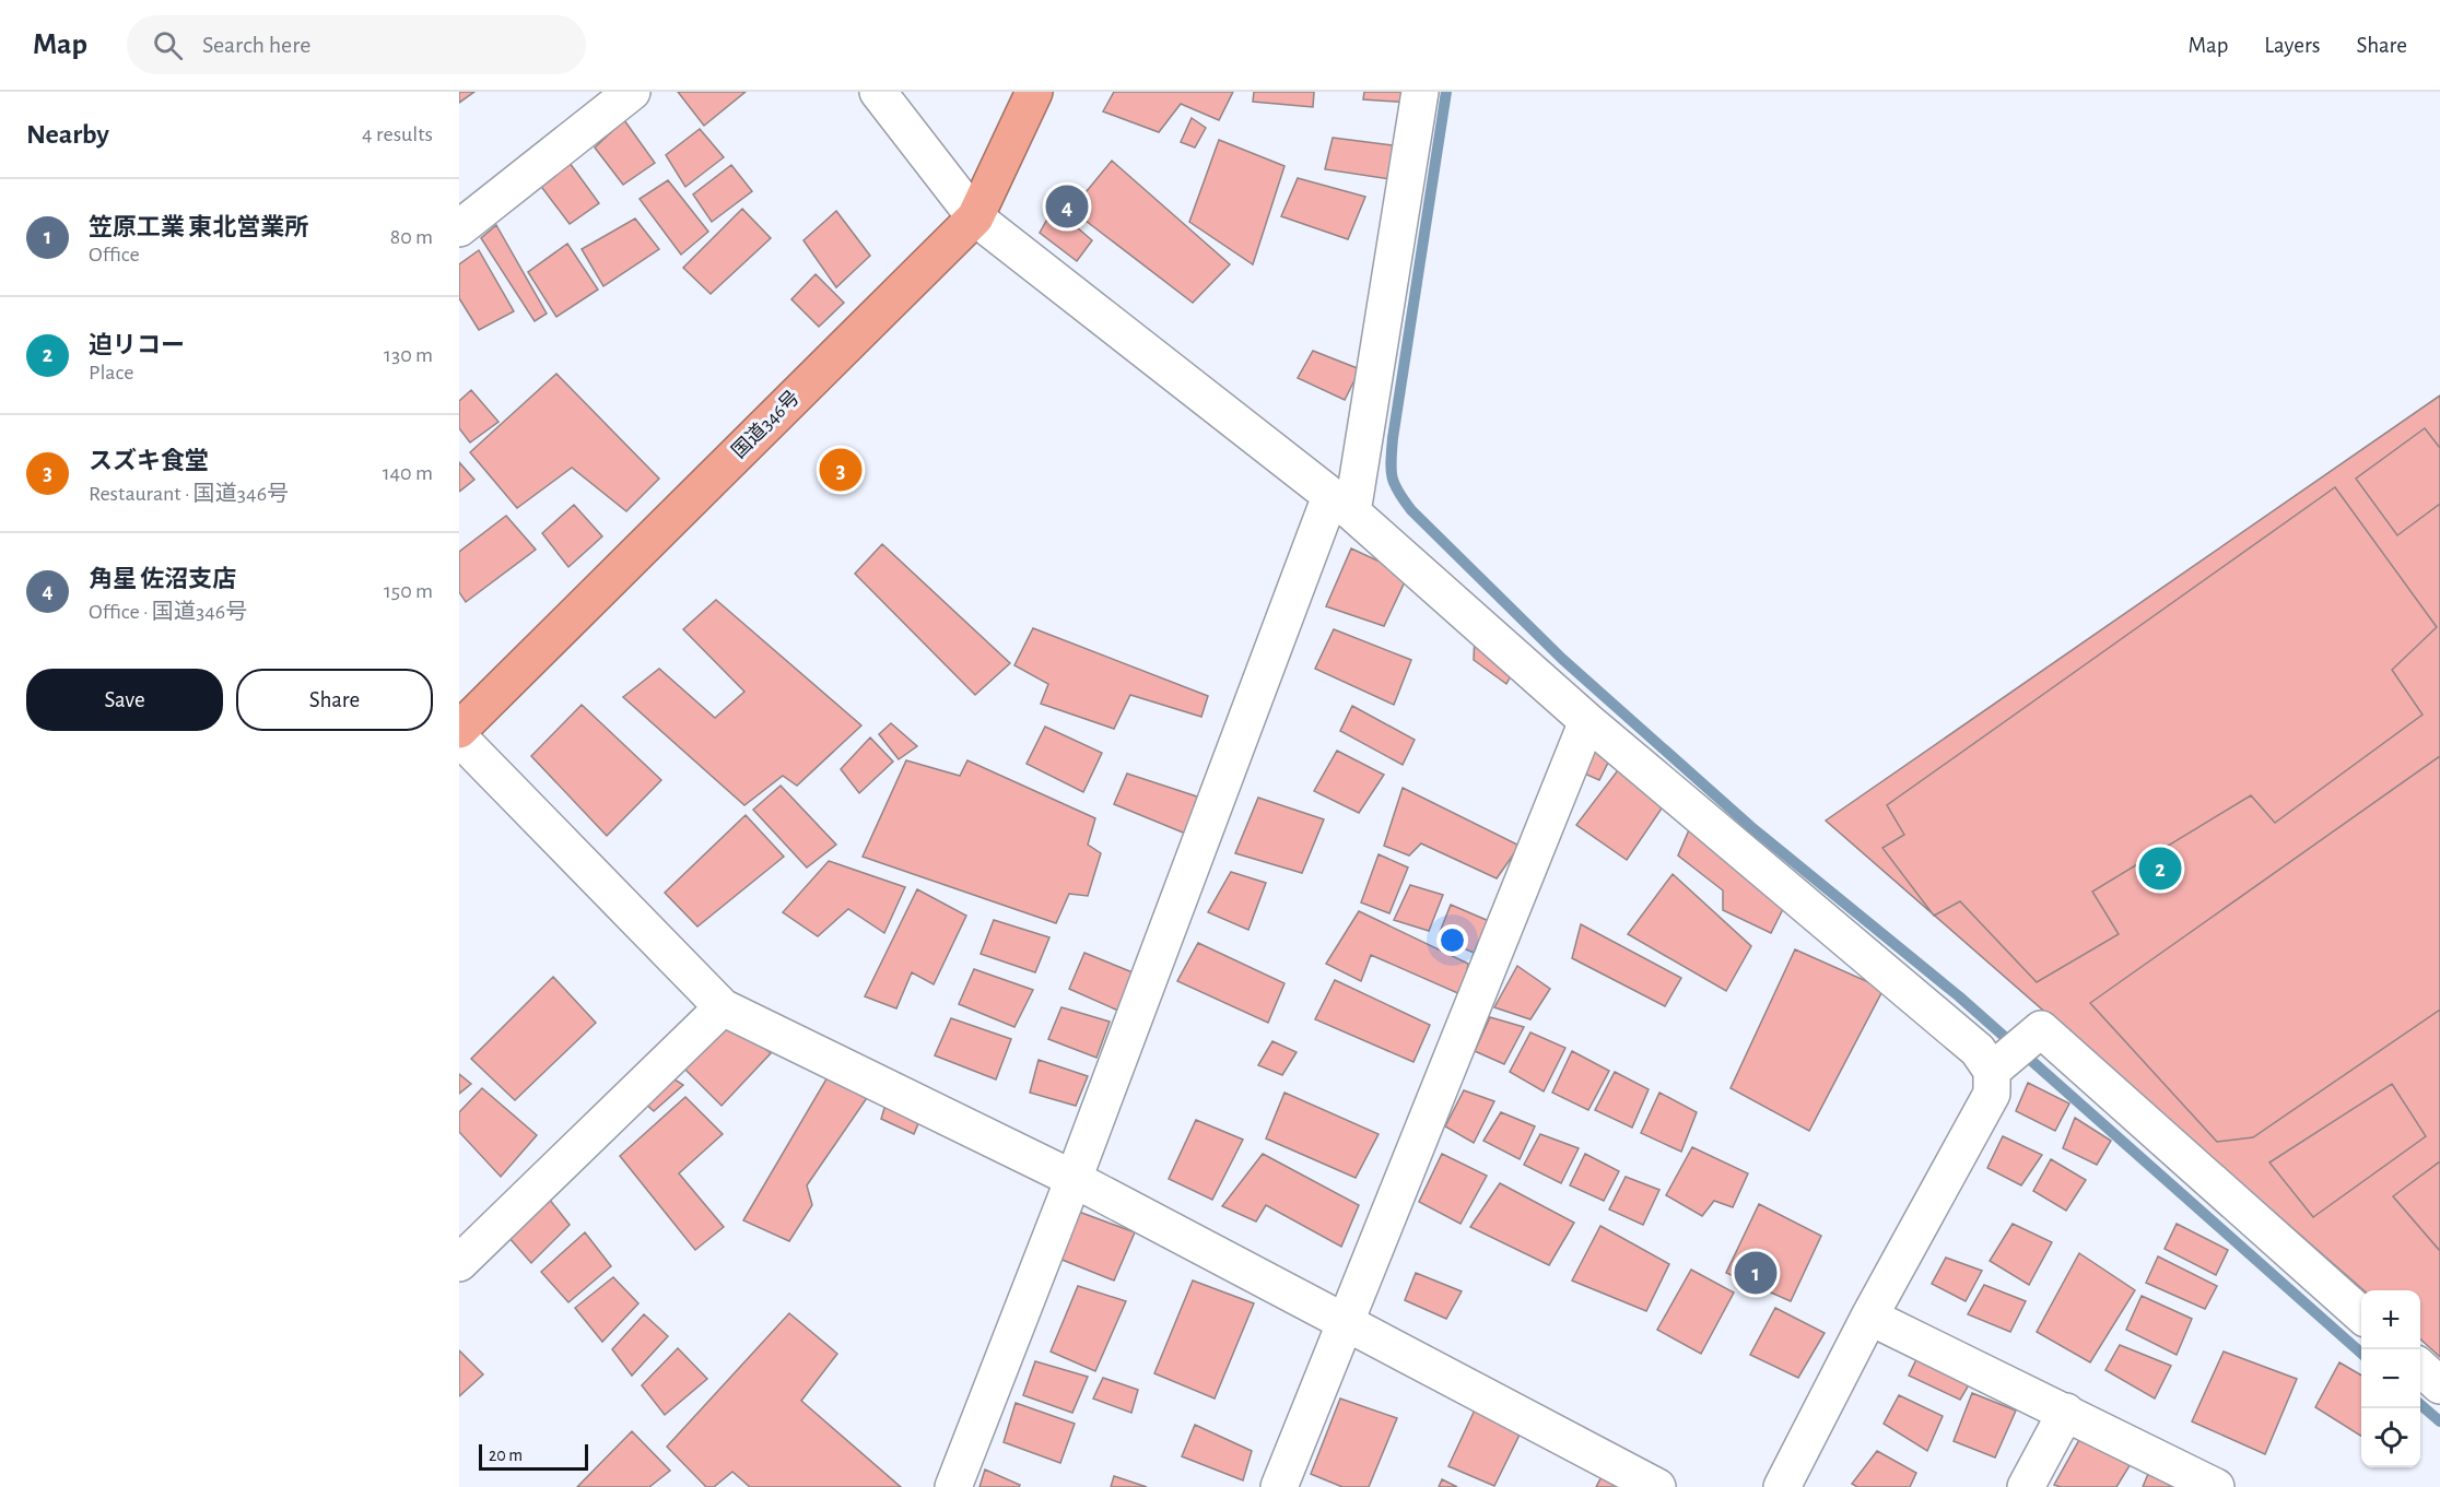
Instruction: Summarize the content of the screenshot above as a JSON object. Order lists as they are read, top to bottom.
{
  "streets": {
    "highway": ["国道346号"]
  },
  "scale_bar": "20 m",
  "page": {
    "header": "Map",
    "search": "Search here",
    "nav": ["Map", "Layers", "Share"],
    "heading": ["Nearby", "4 results"],
    "list": [
      {
        "mark": "1",
        "name": "笠原工業 東北営業所",
        "note": "Office",
        "value": "80 m"
      },
      {
        "mark": "2",
        "name": "迫リコー",
        "note": "Place",
        "value": "130 m"
      },
      {
        "mark": "3",
        "name": "スズキ食堂",
        "note": "Restaurant · 国道346号",
        "value": "140 m"
      },
      {
        "mark": "4",
        "name": "角星 佐沼支店",
        "note": "Office · 国道346号",
        "value": "150 m"
      }
    ],
    "pins": [
      "4",
      "3",
      "2",
      "1"
    ],
    "buttons": ["Save", "Share"],
    "map_buttons": ["+", "−"],
    "scale": "20 m"
  }
}
